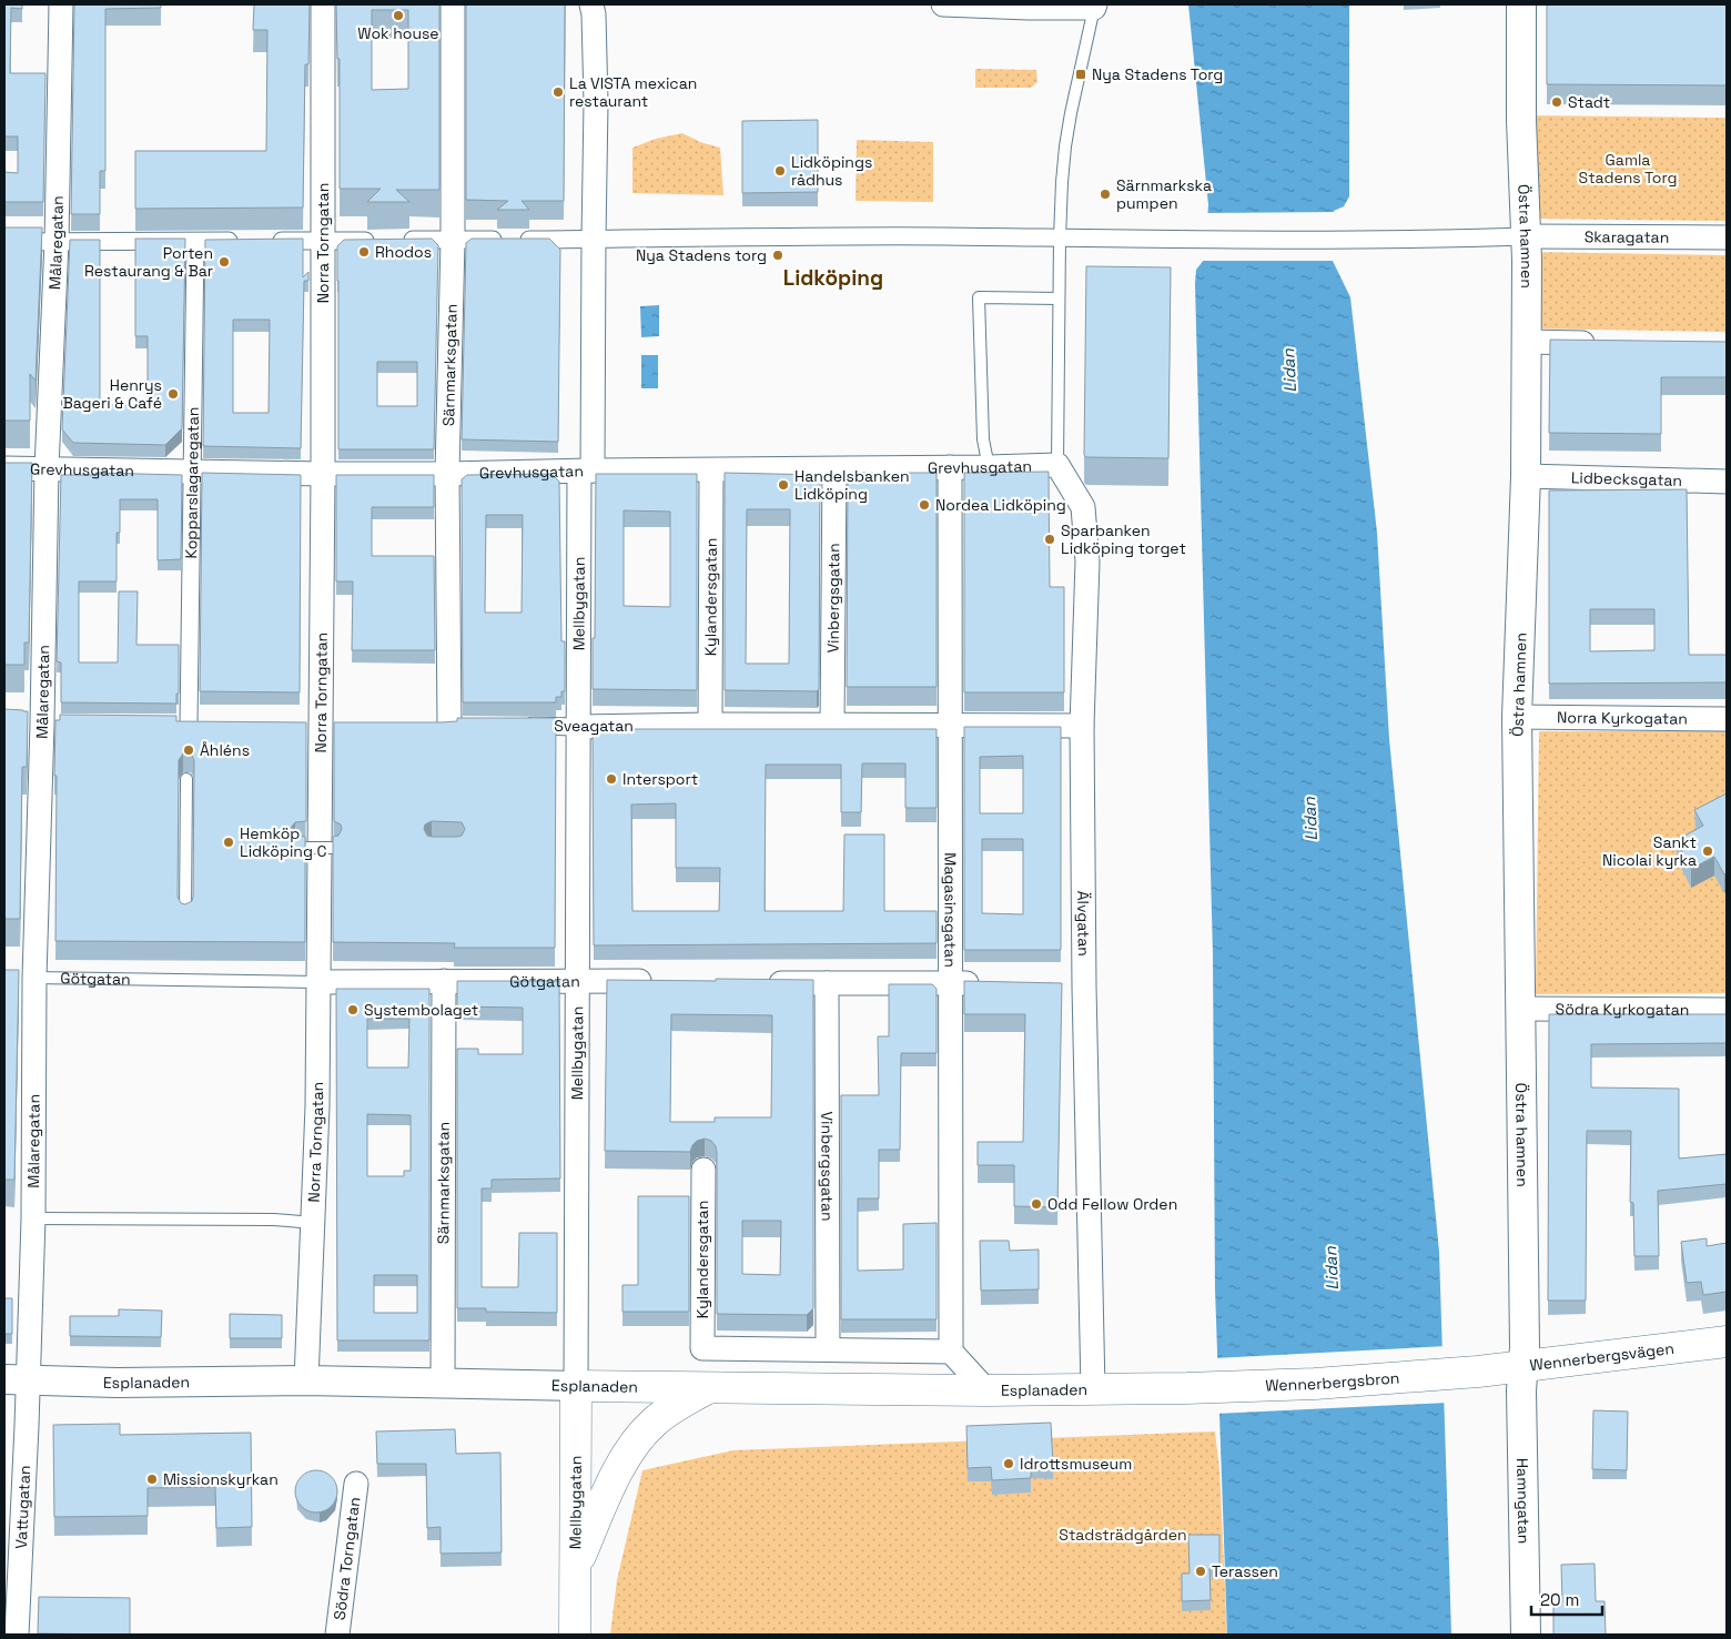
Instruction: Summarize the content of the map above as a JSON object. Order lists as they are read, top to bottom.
{
  "streets": {
    "main road": [
      "Mellbygatan",
      "Wennerbergsvägen",
      "Esplanaden",
      "Wennerbergsbron"
    ],
    "street": [
      "Östra hamnen",
      "Skaragatan",
      "Målaregatan",
      "Norra Torngatan",
      "Särnmarksgatan",
      "Grevhusgatan",
      "Lidbecksgatan",
      "Kopparslagaregatan",
      "Kylandersgatan",
      "Vinbergsgatan",
      "Norra Kyrkogatan",
      "Sveagatan",
      "Magasinsgatan",
      "Älvgatan",
      "Götgatan",
      "Södra Kyrkogatan",
      "Hamngatan",
      "Vattugatan",
      "Södra Torngatan"
    ]
  },
  "crossings": [
    ["Östra hamnen", "Skaragatan"],
    ["Östra hamnen", "Lidbecksgatan"],
    ["Östra hamnen", "Norra Kyrkogatan"],
    ["Östra hamnen", "Södra Kyrkogatan"],
    ["Östra hamnen", "Wennerbergsvägen"],
    ["Östra hamnen", "Hamngatan"],
    ["Målaregatan", "Grevhusgatan"],
    ["Målaregatan", "Götgatan"],
    ["Målaregatan", "Esplanaden"],
    ["Målaregatan", "Vattugatan"],
    ["Norra Torngatan", "Grevhusgatan"],
    ["Norra Torngatan", "Götgatan"],
    ["Norra Torngatan", "Esplanaden"],
    ["Särnmarksgatan", "Grevhusgatan"],
    ["Särnmarksgatan", "Götgatan"],
    ["Särnmarksgatan", "Esplanaden"],
    ["Grevhusgatan", "Kopparslagaregatan"],
    ["Grevhusgatan", "Kylandersgatan"],
    ["Grevhusgatan", "Vinbergsgatan"],
    ["Grevhusgatan", "Mellbygatan"],
    ["Grevhusgatan", "Magasinsgatan"],
    ["Grevhusgatan", "Älvgatan"],
    ["Kylandersgatan", "Vinbergsgatan"],
    ["Kylandersgatan", "Sveagatan"],
    ["Vinbergsgatan", "Sveagatan"],
    ["Mellbygatan", "Sveagatan"],
    ["Mellbygatan", "Götgatan"],
    ["Mellbygatan", "Esplanaden"],
    ["Sveagatan", "Magasinsgatan"],
    ["Sveagatan", "Älvgatan"],
    ["Älvgatan", "Esplanaden"],
    ["Wennerbergsvägen", "Wennerbergsbron"],
    ["Wennerbergsvägen", "Hamngatan"],
    ["Esplanaden", "Wennerbergsbron"],
    ["Esplanaden", "Vattugatan"]
  ],
  "districts": ["Lidköping"],
  "water": ["Lidan"],
  "parks": ["Gamla Stadens Torg", "Stadsträdgården"],
  "places": {
    "other": [
      "Wok house",
      "La VISTA mexican restaurant",
      "Stadt",
      "Lidköpings rådhus",
      "Särnmarkska pumpen",
      "Rhodos",
      "Nya Stadens torg",
      "Porten Restaurang & Bar",
      "Henrys Bageri & Café",
      "Handelsbanken Lidköping",
      "Nordea Lidköping",
      "Sparbanken Lidköping torget",
      "Åhléns",
      "Intersport",
      "Hemköp Lidköping C",
      "Sankt Nicolai kyrka",
      "Systembolaget",
      "Odd Fellow Orden",
      "Idrottsmuseum",
      "Missionskyrkan",
      "Terassen"
    ],
    "transit": ["Nya Stadens Torg"]
  },
  "scale_bar": "20 m"
}
